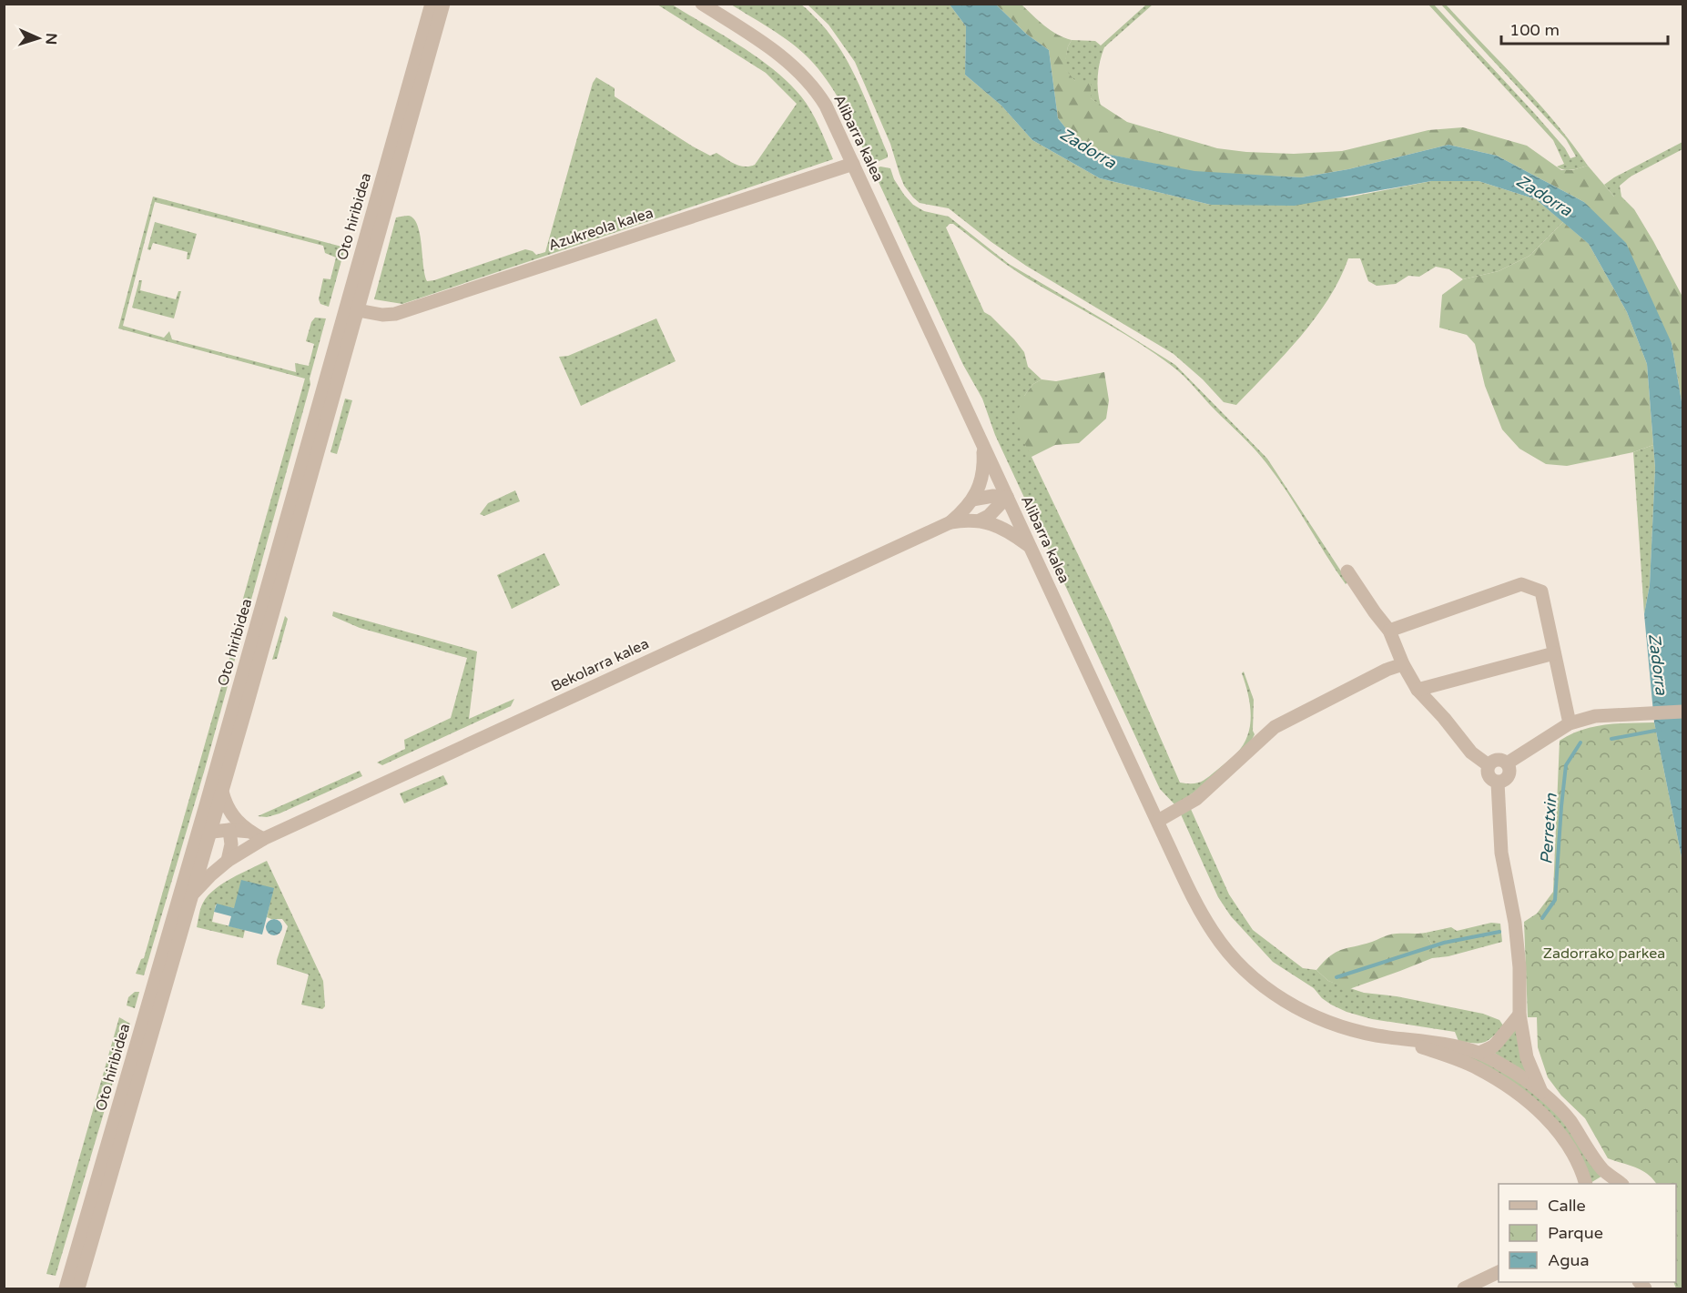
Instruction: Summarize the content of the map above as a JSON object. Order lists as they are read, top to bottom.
{
  "streets": {
    "street": [
      "Alibarra kalea",
      "Oto hiribidea",
      "Azukreola kalea",
      "Bekolarra kalea"
    ]
  },
  "crossings": [
    ["Alibarra kalea", "Azukreola kalea"],
    ["Alibarra kalea", "Bekolarra kalea"],
    ["Oto hiribidea", "Azukreola kalea"],
    ["Oto hiribidea", "Bekolarra kalea"]
  ],
  "water": ["Zadorra", "Perretxin"],
  "parks": ["Zadorrako parkea"],
  "legend": ["Calle", "Parque", "Agua"],
  "scale_bar": "100 m",
  "north": "right"
}
